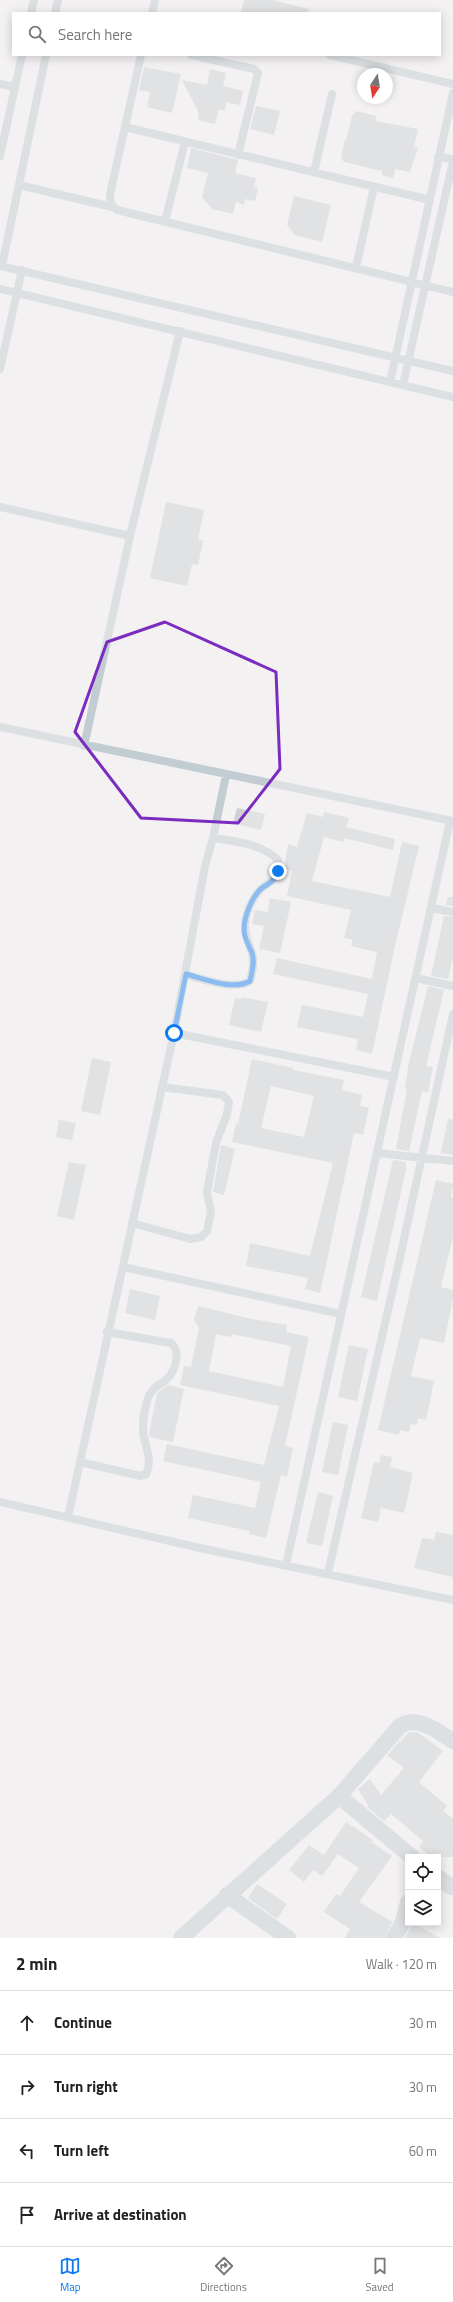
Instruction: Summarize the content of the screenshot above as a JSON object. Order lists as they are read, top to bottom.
{
  "north": "bottom",
  "page": {
    "search": "Search here",
    "heading": ["2 min", "Walk · 120 m"],
    "list": [
      ["Continue", "30 m"],
      ["Turn right", "30 m"],
      ["Turn left", "60 m"],
      "Arrive at destination"
    ],
    "nav": ["Map", "Directions", "Saved"]
  }
}
